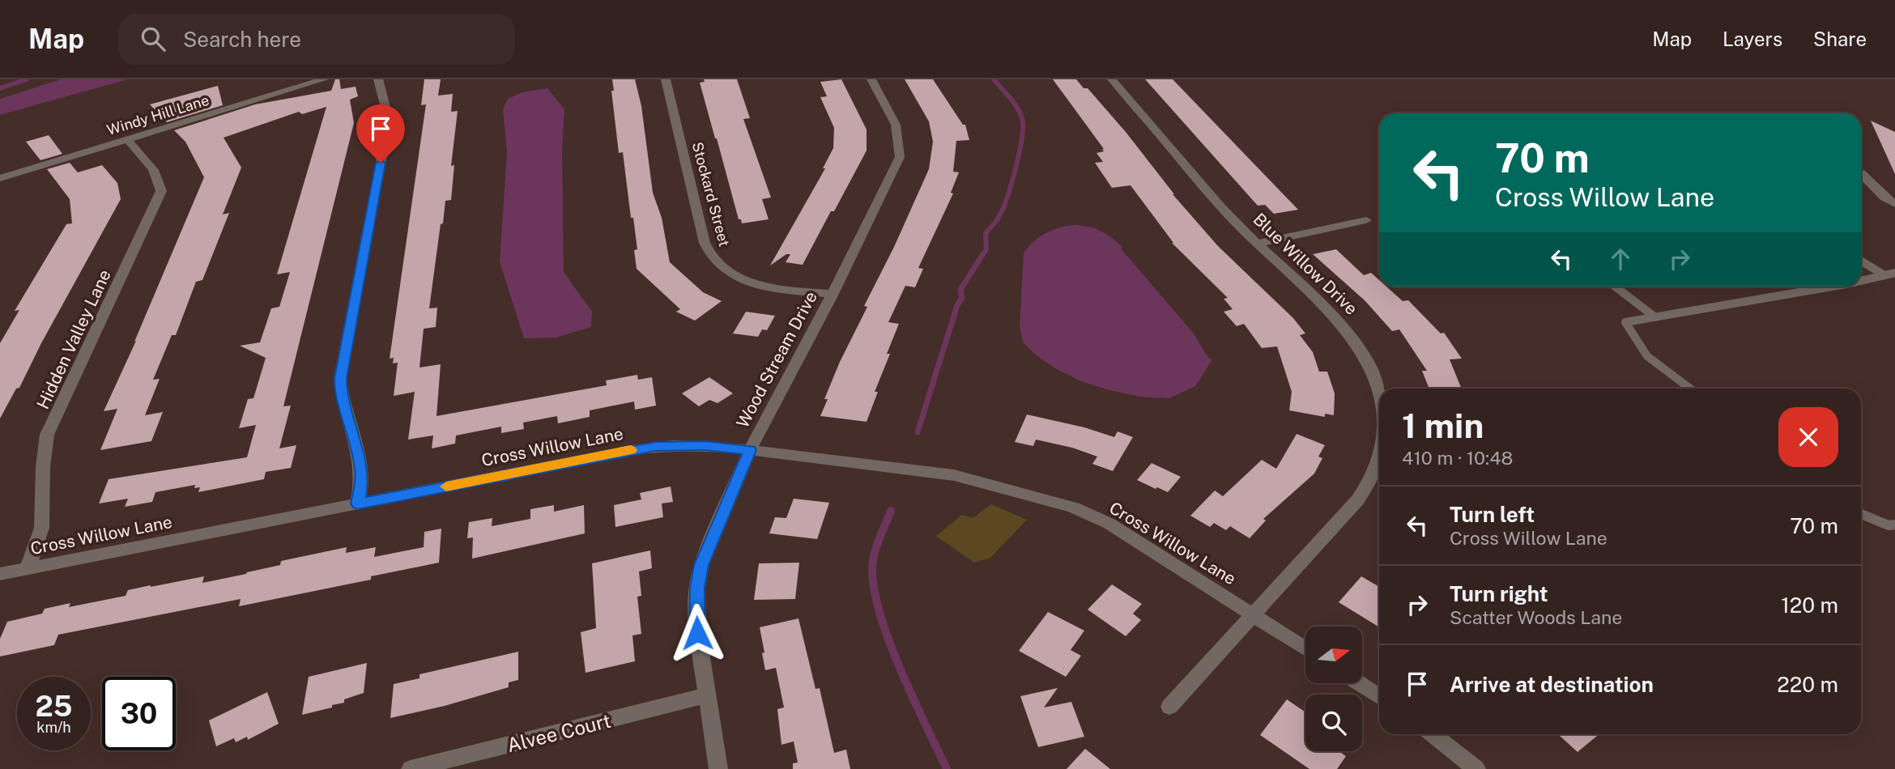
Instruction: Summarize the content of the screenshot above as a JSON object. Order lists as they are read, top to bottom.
{
  "streets": {
    "street": [
      "Windy Hill Lane",
      "Stockard Street",
      "Blue Willow Drive",
      "Hidden Valley Lane",
      "Wood Stream Drive",
      "Cross Willow Lane",
      "Alvee Court"
    ]
  },
  "crossings": [
    ["Windy Hill Lane", "Hidden Valley Lane"],
    ["Stockard Street", "Wood Stream Drive"],
    ["Blue Willow Drive", "Cross Willow Lane"],
    ["Hidden Valley Lane", "Cross Willow Lane"],
    ["Wood Stream Drive", "Cross Willow Lane"],
    ["Wood Stream Drive", "Alvee Court"]
  ],
  "north": "right",
  "page": {
    "header": "Map",
    "search": "Search here",
    "nav": ["Map", "Layers", "Share"],
    "turn": ["70 m", "Cross Willow Lane"],
    "heading": ["1 min", "410 m · 10:48"],
    "list": [
      {
        "name": "Turn left",
        "note": "Cross Willow Lane",
        "value": "70 m"
      },
      {
        "name": "Turn right",
        "note": "Scatter Woods Lane",
        "value": "120 m"
      },
      {
        "name": "Arrive at destination",
        "value": "220 m"
      }
    ],
    "speed": "25 km/h",
    "limit": "30"
  }
}
